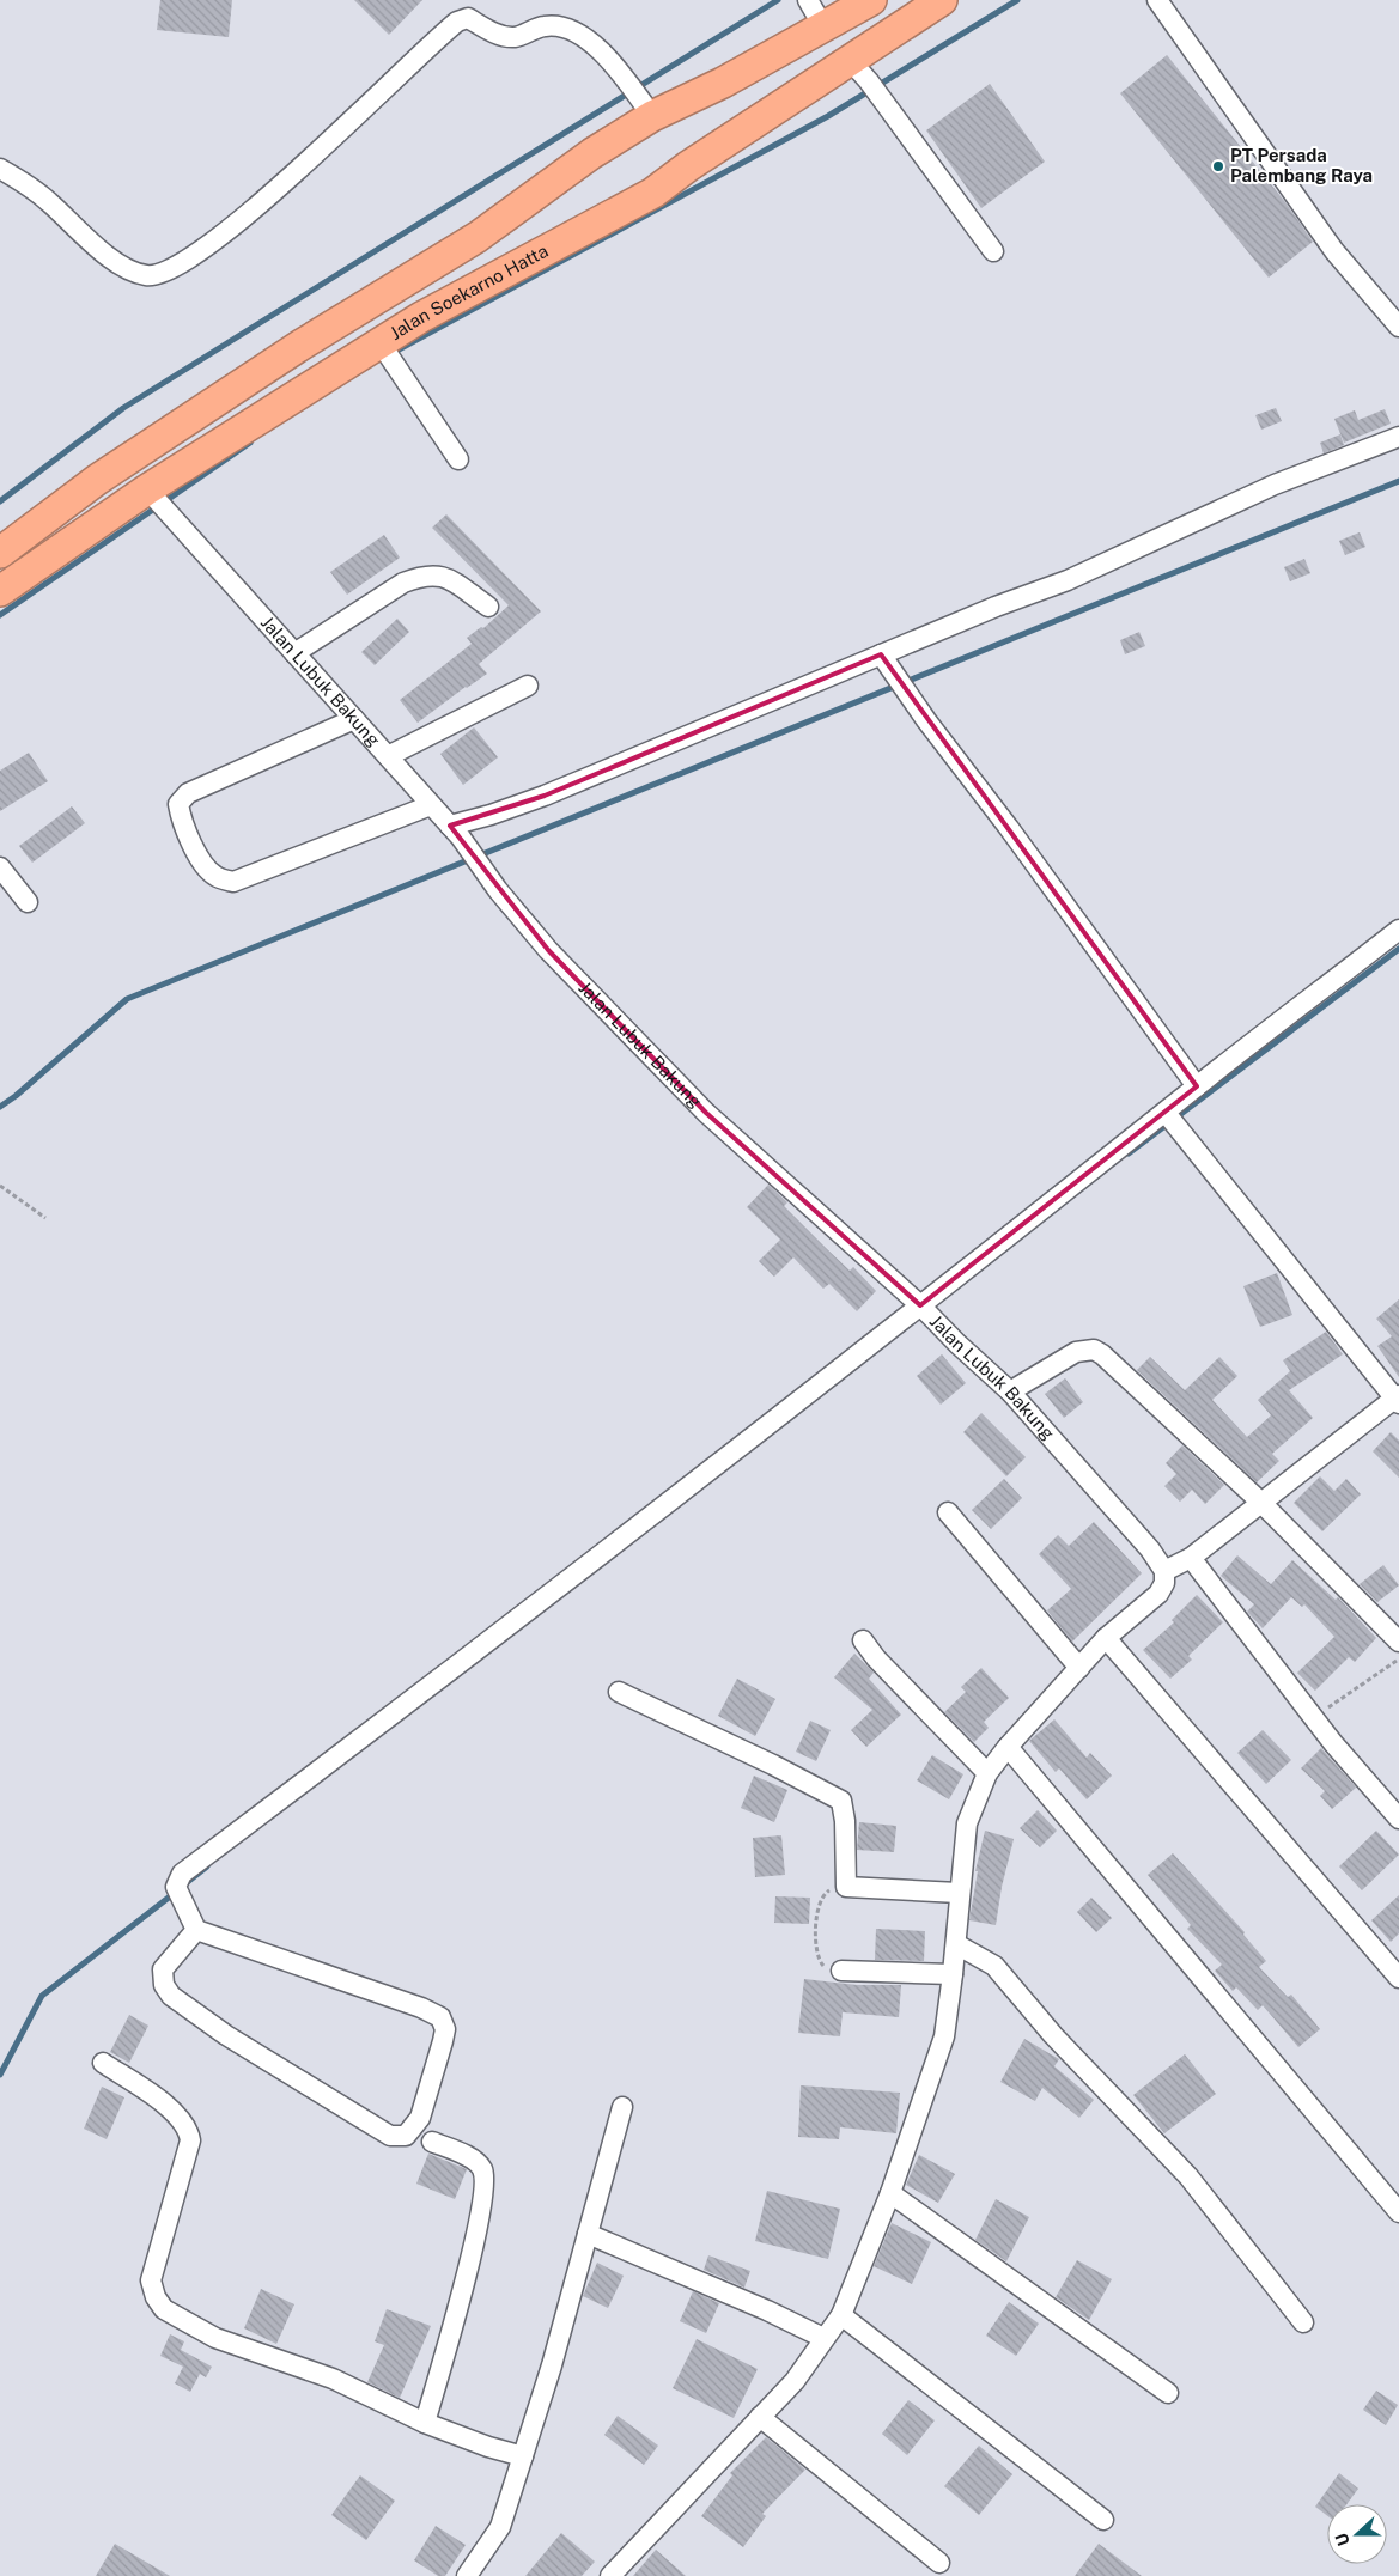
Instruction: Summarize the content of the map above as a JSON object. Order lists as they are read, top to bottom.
{
  "streets": {
    "highway": ["Jalan Soekarno Hatta"],
    "street": ["Jalan Lubuk Bakung"]
  },
  "crossings": [
    ["Jalan Soekarno Hatta", "Jalan Lubuk Bakung"]
  ],
  "places": ["PT Persada Palembang Raya"],
  "north": "left"
}
